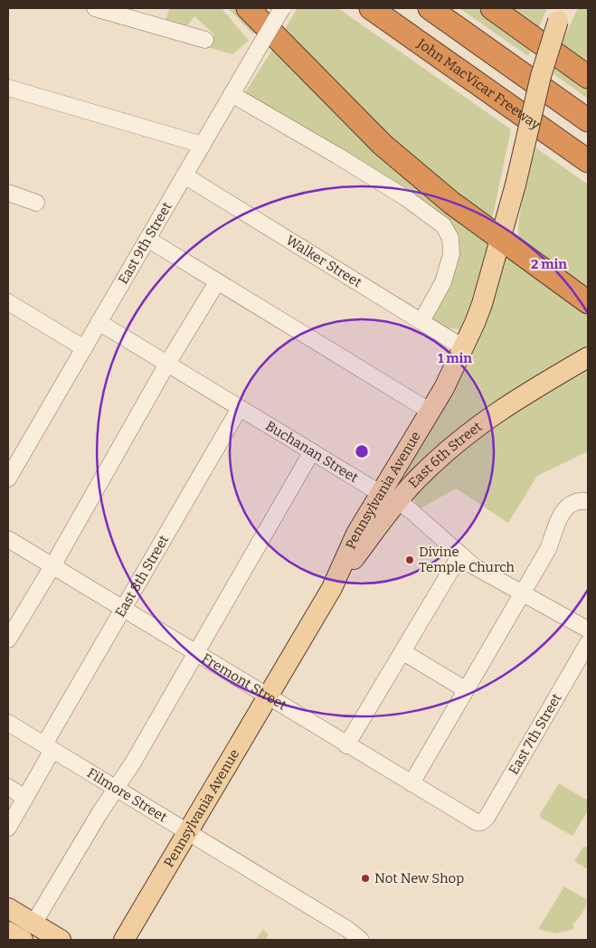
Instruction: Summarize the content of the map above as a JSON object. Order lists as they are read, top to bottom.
{
  "streets": {
    "highway": ["John MacVicar Freeway"],
    "main road": ["East 6th Street", "Pennsylvania Avenue"],
    "street": [
      "East 9th Street",
      "Walker Street",
      "Buchanan Street",
      "East 8th Street",
      "Fremont Street",
      "East 7th Street",
      "Filmore Street"
    ]
  },
  "crossings": [
    ["East 9th Street", "Walker Street"],
    ["East 9th Street", "Buchanan Street"],
    ["Walker Street", "Pennsylvania Avenue"],
    ["Buchanan Street", "East 6th Street"],
    ["Buchanan Street", "Pennsylvania Avenue"],
    ["Buchanan Street", "East 8th Street"],
    ["East 6th Street", "Pennsylvania Avenue"],
    ["Pennsylvania Avenue", "Fremont Street"],
    ["Pennsylvania Avenue", "Filmore Street"],
    ["East 8th Street", "Fremont Street"],
    ["East 8th Street", "Filmore Street"],
    ["Fremont Street", "East 7th Street"]
  ],
  "places": ["Divine Temple Church", "Not New Shop"],
  "rings": ["2 min", "1 min"]
}
